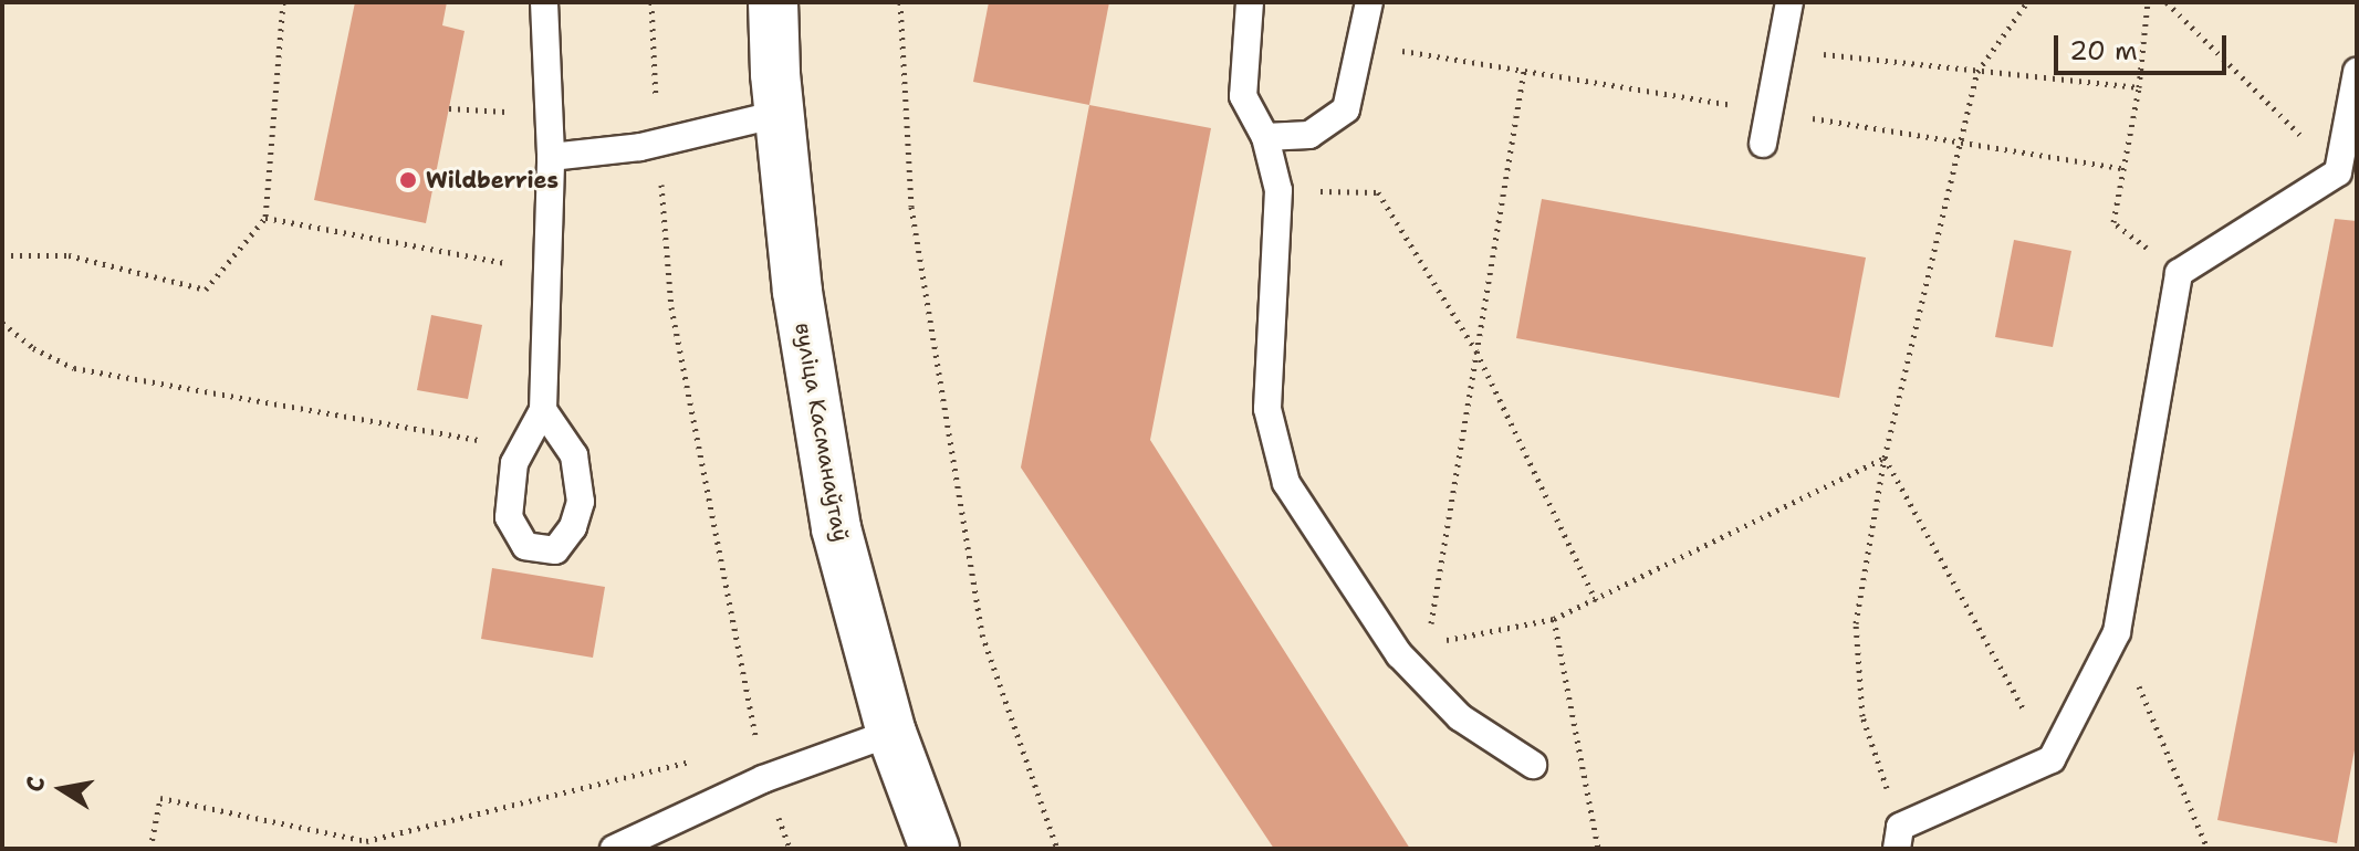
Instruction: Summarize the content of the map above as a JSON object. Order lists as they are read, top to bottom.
{
  "streets": {
    "street": ["вуліца Касманаўтаў"]
  },
  "places": ["Wildberries"],
  "scale_bar": "20 m",
  "north": "left"
}
